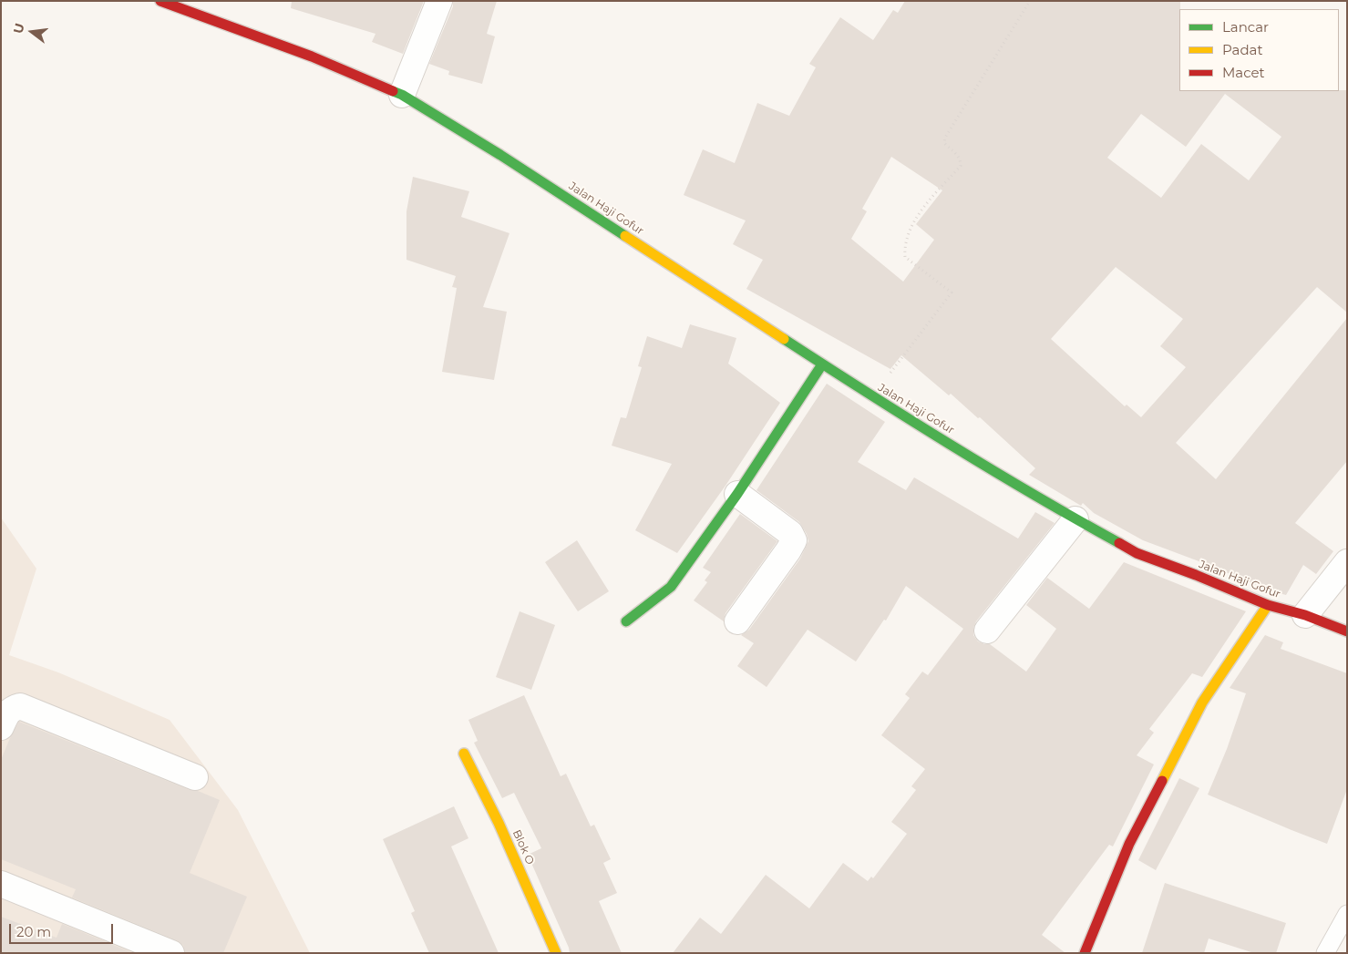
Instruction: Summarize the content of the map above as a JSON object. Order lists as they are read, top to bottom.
{
  "streets": {
    "street": ["Jalan Haji Gofur", "Blok O"]
  },
  "legend": ["Lancar", "Padat", "Macet"],
  "scale_bar": "20 m",
  "north": "left"
}
